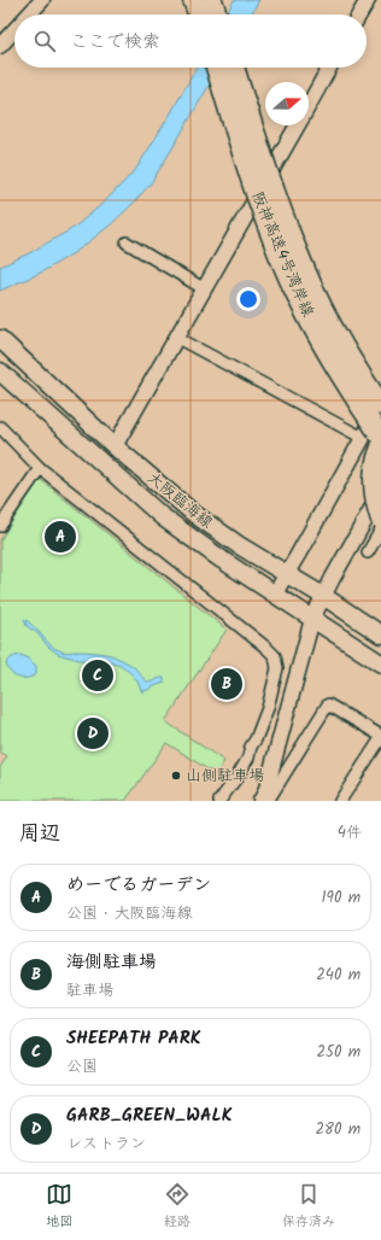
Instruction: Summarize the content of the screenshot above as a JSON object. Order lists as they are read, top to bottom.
{
  "streets": {
    "highway": ["阪神高速4号湾岸線"],
    "main road": ["大阪臨海線"]
  },
  "places": ["山側駐車場"],
  "north": "right",
  "page": {
    "search": "ここで検索",
    "pins": [
      "A",
      "C",
      "B",
      "D"
    ],
    "heading": ["周辺", "4件"],
    "list": [
      {
        "mark": "A",
        "name": "めーでるガーデン",
        "note": "公園 · 大阪臨海線",
        "value": "190 m"
      },
      {
        "mark": "B",
        "name": "海側駐車場",
        "note": "駐車場",
        "value": "240 m"
      },
      {
        "mark": "C",
        "name": "SHEEPATH PARK",
        "note": "公園",
        "value": "250 m"
      },
      {
        "mark": "D",
        "name": "GARB_GREEN_WALK",
        "note": "レストラン",
        "value": "280 m"
      }
    ],
    "nav": ["地図", "経路", "保存済み"]
  }
}
